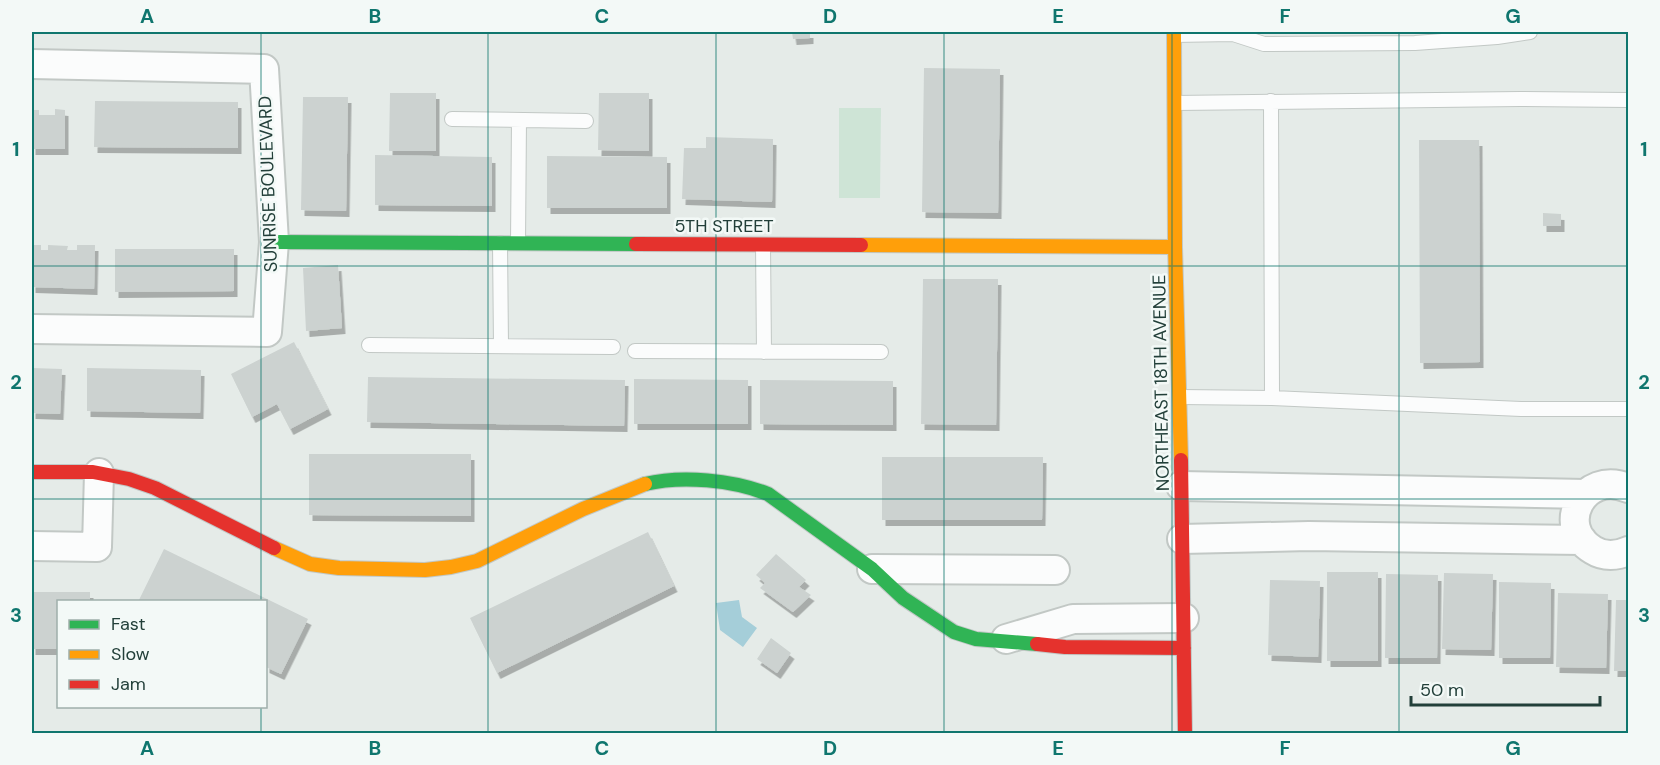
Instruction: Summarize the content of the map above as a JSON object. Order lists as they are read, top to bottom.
{
  "streets": {
    "street": ["SUNRISE BOULEVARD", "5TH STREET", "NORTHEAST 18TH AVENUE"]
  },
  "crossings": [
    ["SUNRISE BOULEVARD", "5TH STREET"],
    ["5TH STREET", "NORTHEAST 18TH AVENUE"]
  ],
  "legend": ["Fast", "Slow", "Jam"],
  "scale_bar": "50 m",
  "grid": {
    "columns": [
      "A",
      "B",
      "C",
      "D",
      "E",
      "F",
      "G"
    ],
    "rows": ["1", "2", "3"]
  }
}
